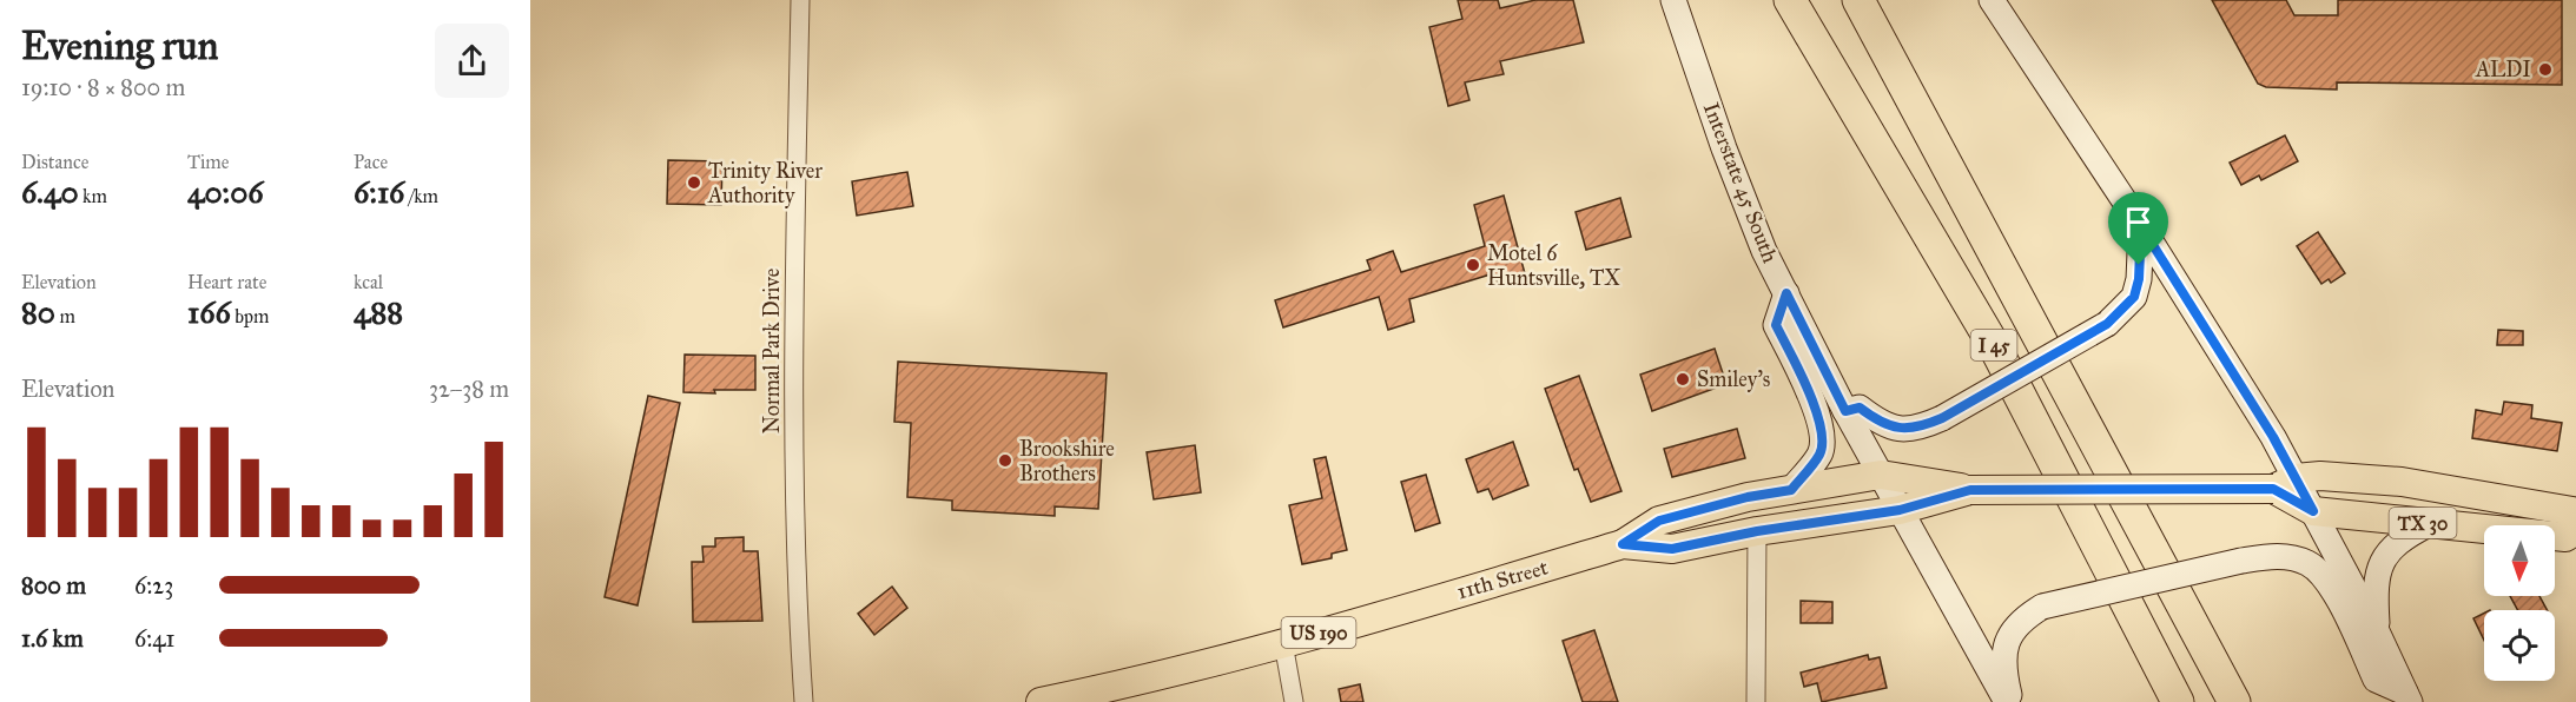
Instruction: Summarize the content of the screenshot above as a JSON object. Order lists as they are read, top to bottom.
{
  "streets": {
    "highway": ["I 45"],
    "main road": [
      "Interstate 45 South",
      "TX 30",
      "11th Street",
      "US 190"
    ],
    "street": ["Normal Park Drive"]
  },
  "crossings": [
    ["Interstate 45 South", "11th Street"],
    ["TX 30", "11th Street"]
  ],
  "places": [
    "ALDI",
    "Trinity River Authority",
    "Motel 6 Huntsville, TX",
    "Smiley's",
    "Brookshire Brothers"
  ],
  "north": "bottom",
  "page": {
    "heading": ["Evening run", "19:10 · 8 × 800 m"],
    "stats": [
      ["Distance", "6.40 km"],
      ["Time", "40:06"],
      ["Pace", "6:16 /km"],
      ["Elevation", "80 m"],
      ["Heart rate", "166 bpm"],
      ["kcal", "488"]
    ],
    "chart": ["Elevation", "32–38 m"],
    "list": [
      {
        "name": "800 m",
        "note": "6:23"
      },
      {
        "name": "1.6 km",
        "note": "6:41"
      }
    ]
  }
}
